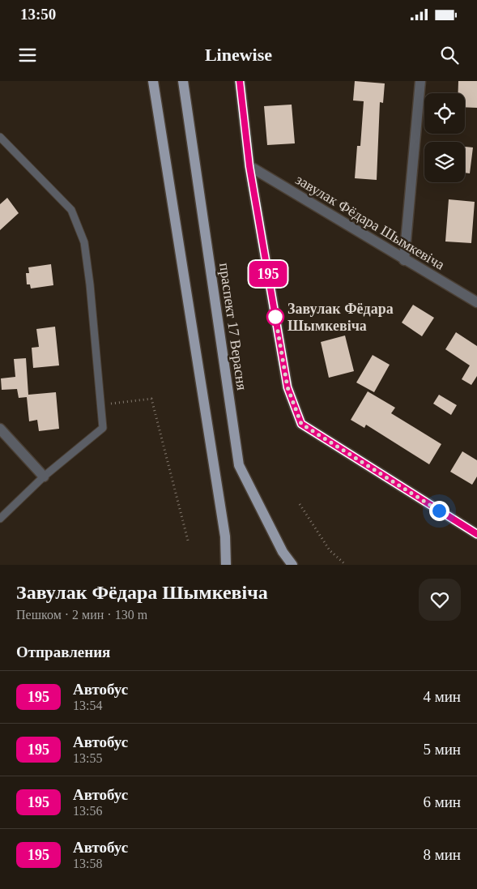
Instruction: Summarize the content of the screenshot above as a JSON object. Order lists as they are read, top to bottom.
{
  "streets": {
    "main road": ["праспект 17 Верасня"],
    "street": ["завулак Фёдара Шымкевіча"]
  },
  "places": ["Завулак Фёдара Шымкевіча"],
  "lines": ["bus line 195"],
  "page": {
    "status": "13:50",
    "header": "Linewise",
    "on_map": "195",
    "heading": [
      ["Завулак Фёдара Шымкевіча", "Пешком · 2 мин · 130 m"],
      "Отправления"
    ],
    "list": [
      {
        "mark": "195",
        "name": "Автобус",
        "note": "13:54",
        "value": "4 мин"
      },
      {
        "mark": "195",
        "name": "Автобус",
        "note": "13:55",
        "value": "5 мин"
      },
      {
        "mark": "195",
        "name": "Автобус",
        "note": "13:56",
        "value": "6 мин"
      },
      {
        "mark": "195",
        "name": "Автобус",
        "note": "13:58",
        "value": "8 мин"
      }
    ]
  }
}
